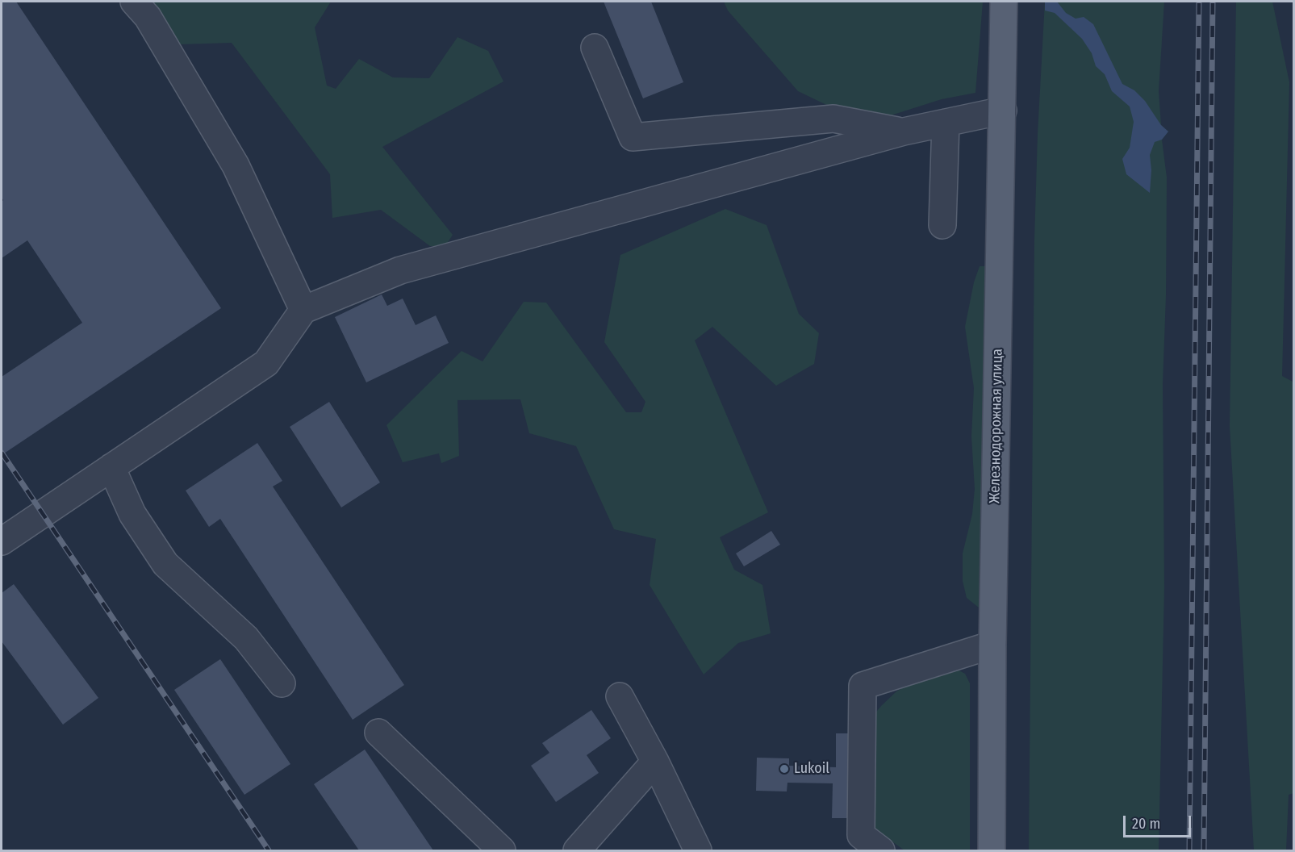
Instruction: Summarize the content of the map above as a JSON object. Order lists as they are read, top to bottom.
{
  "streets": {
    "main road": ["Железнодорожная улица"]
  },
  "places": ["Lukoil"],
  "scale_bar": "20 m"
}
